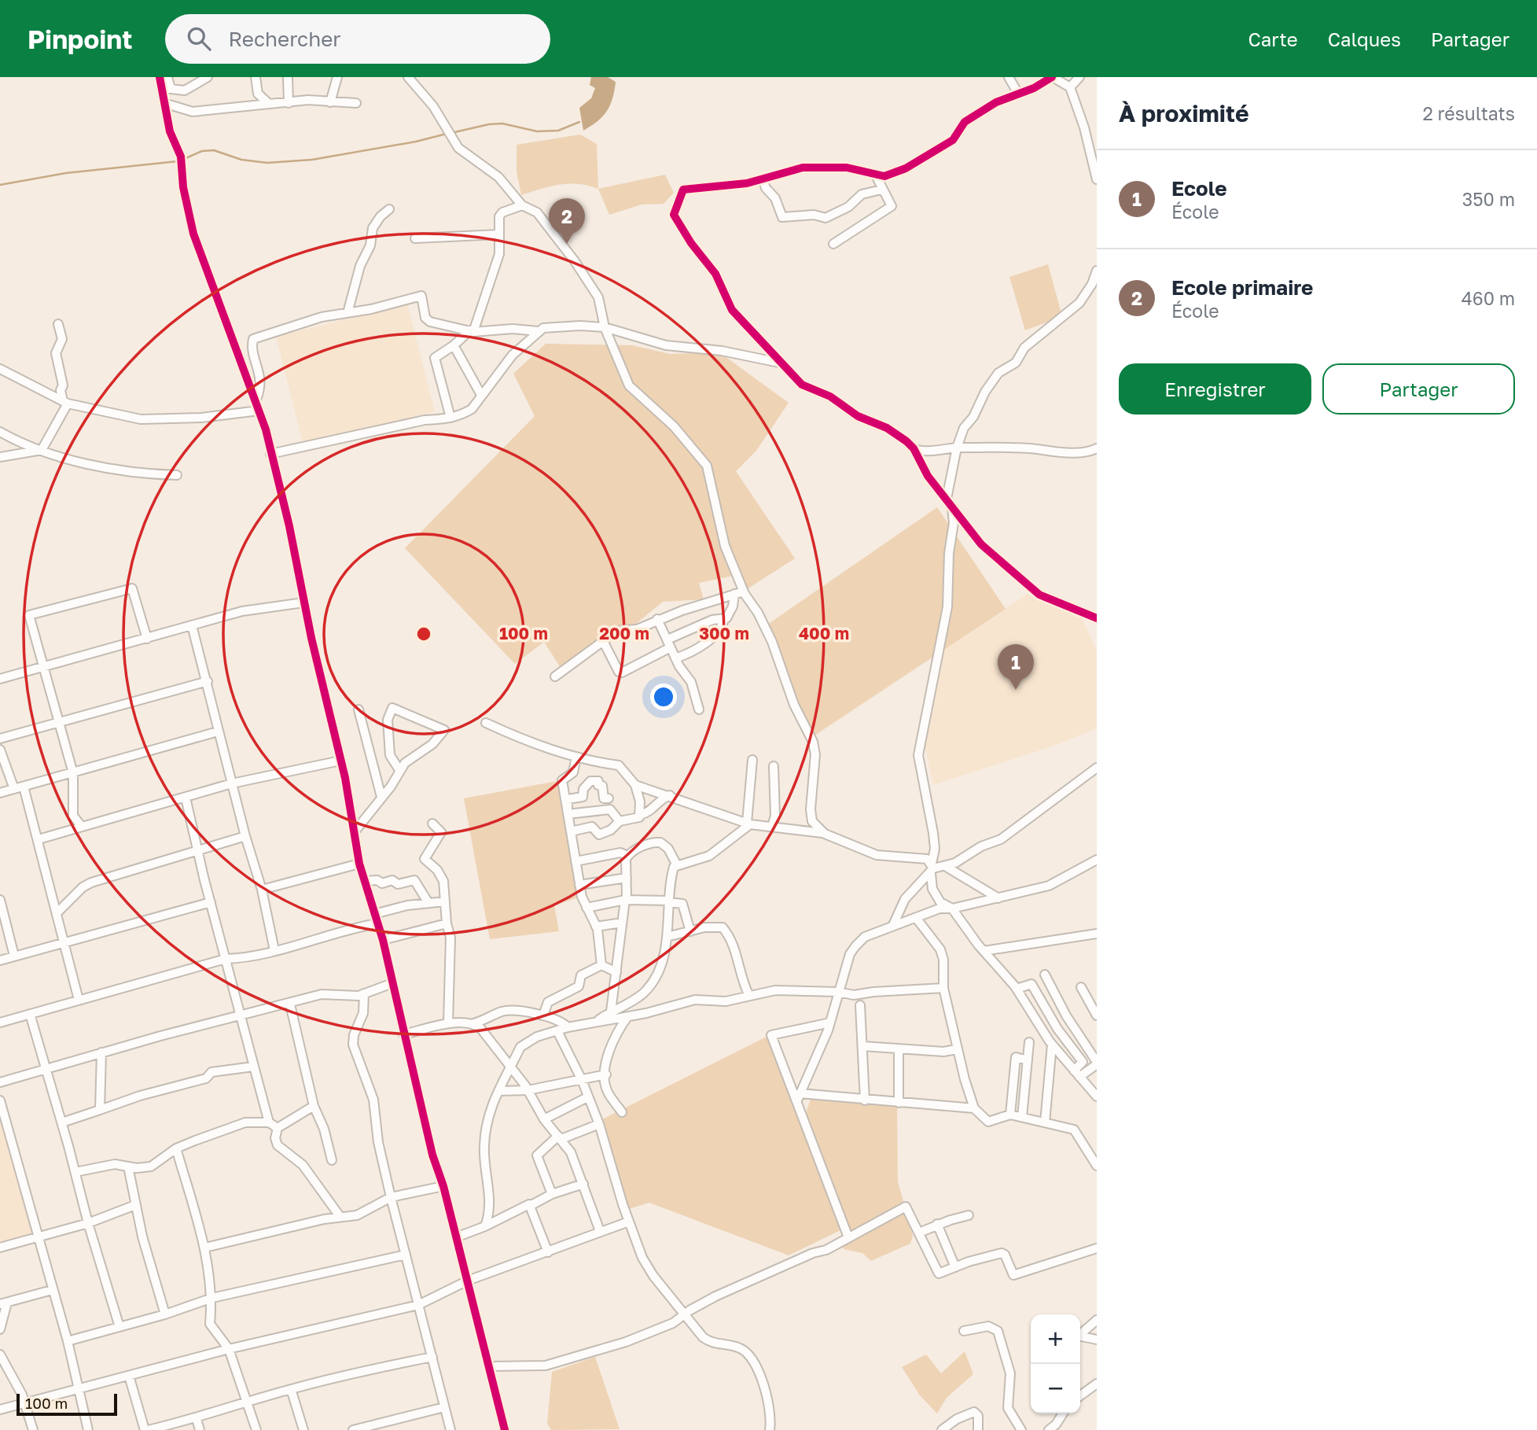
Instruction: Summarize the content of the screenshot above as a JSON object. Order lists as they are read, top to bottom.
{
  "scale_bar": "100 m",
  "page": {
    "header": "Pinpoint",
    "search": "Rechercher",
    "nav": ["Carte", "Calques", "Partager"],
    "heading": ["À proximité", "2 résultats"],
    "list": [
      {
        "mark": "1",
        "name": "Ecole",
        "note": "École",
        "value": "350 m"
      },
      {
        "mark": "2",
        "name": "Ecole primaire",
        "note": "École",
        "value": "460 m"
      }
    ],
    "pins": ["2", "1"],
    "buttons": ["Enregistrer", "Partager"],
    "map_buttons": ["+", "−"],
    "scale": "100 m"
  },
  "rings": [
    "100 m",
    "200 m",
    "300 m",
    "400 m"
  ]
}
